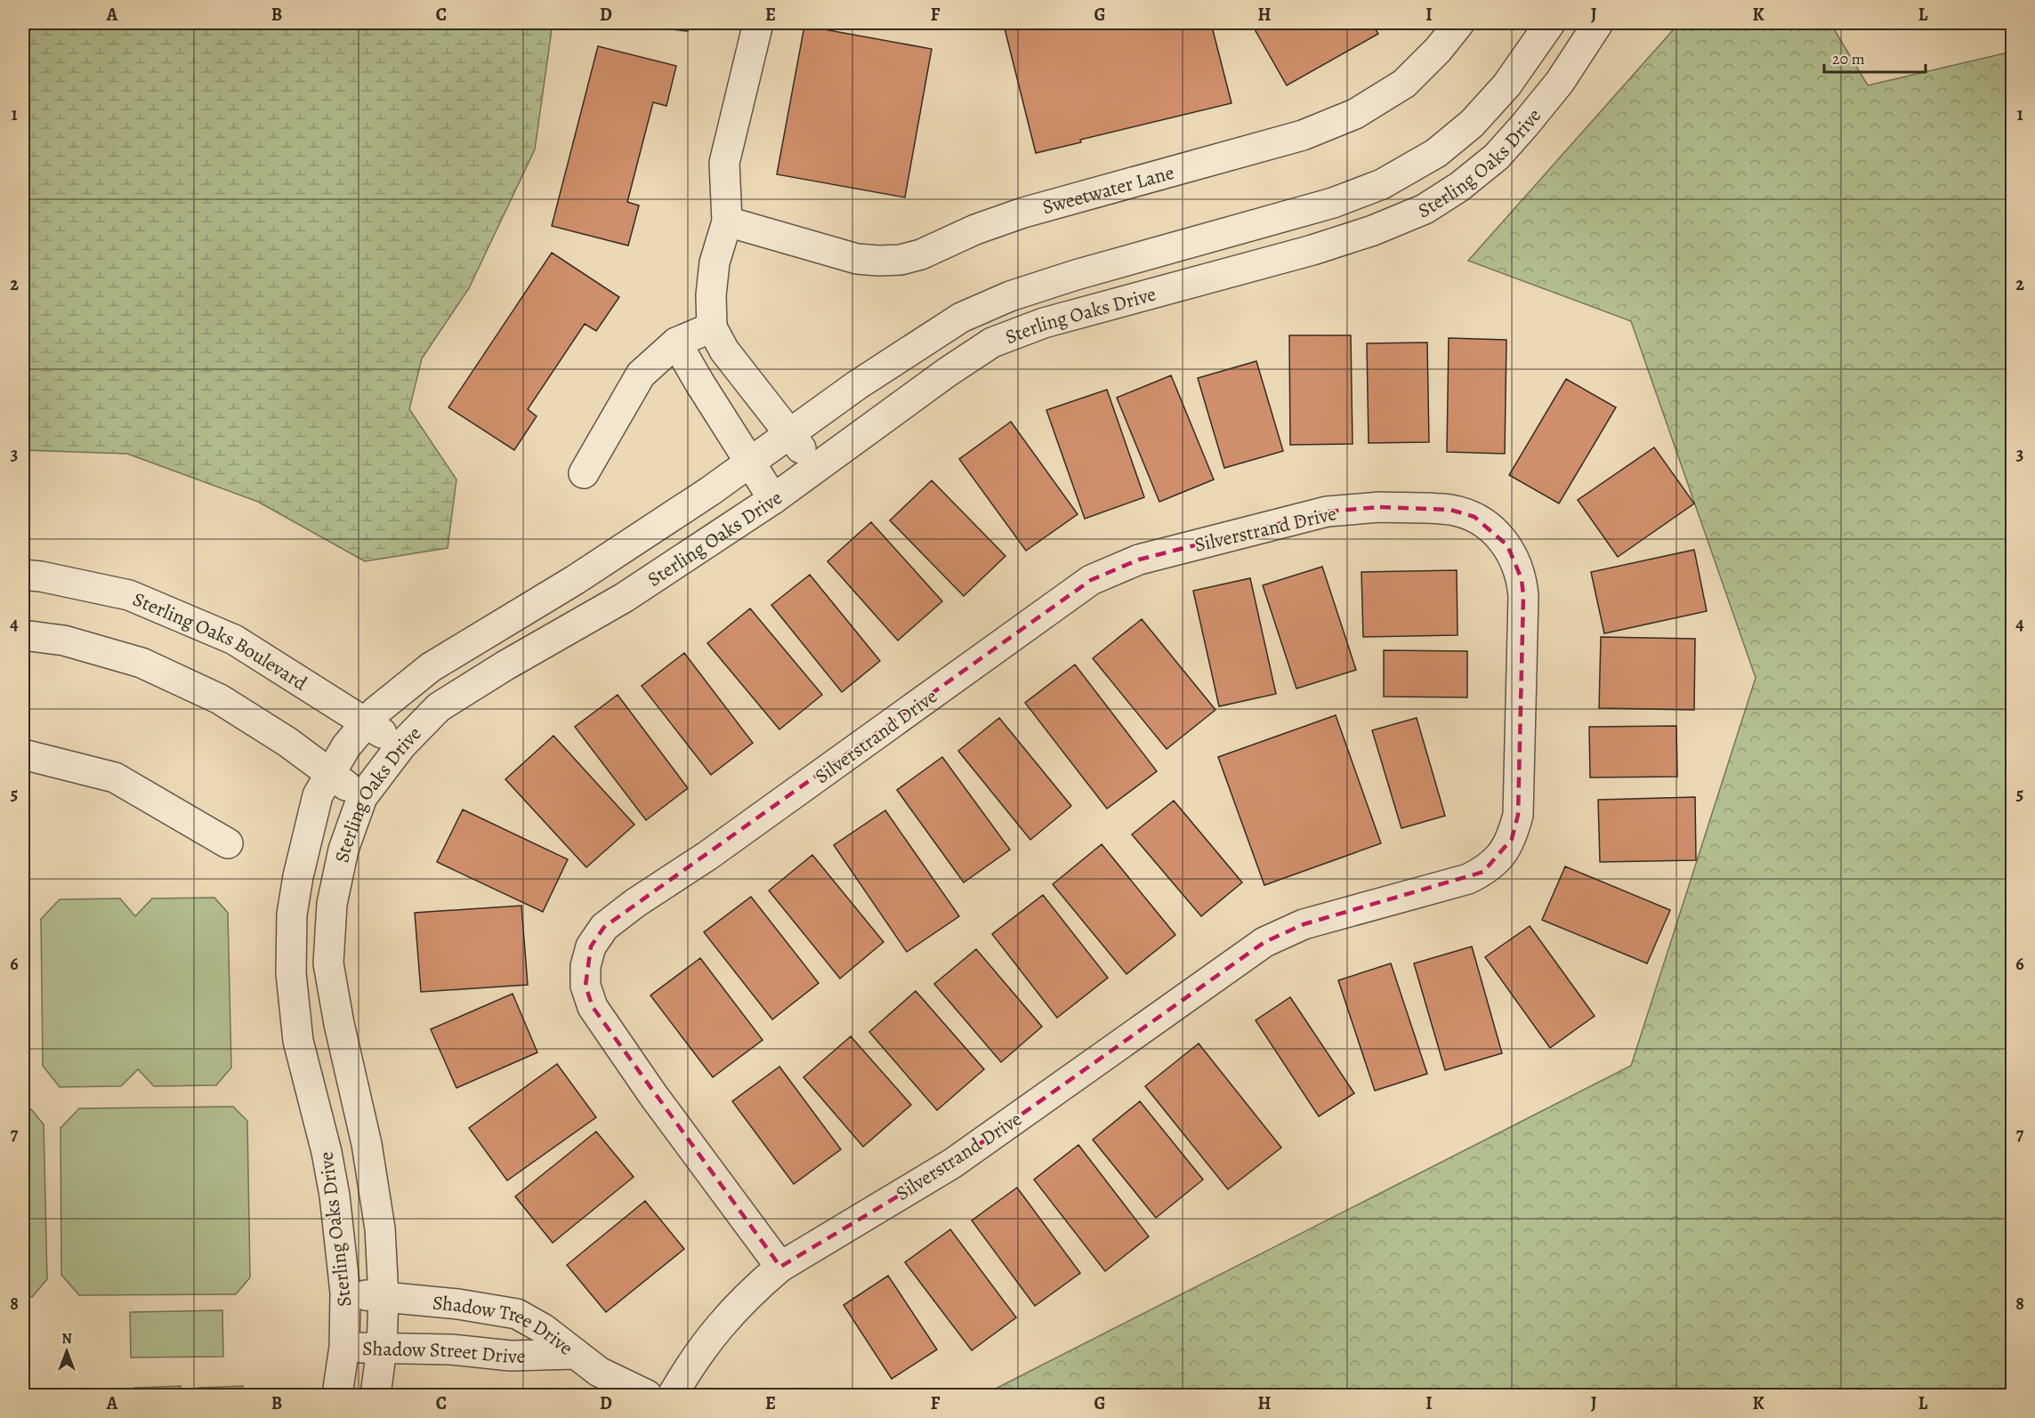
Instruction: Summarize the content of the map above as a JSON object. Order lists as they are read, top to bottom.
{
  "streets": {
    "street": [
      "Sterling Oaks Drive",
      "Sweetwater Lane",
      "Silverstrand Drive",
      "Sterling Oaks Boulevard",
      "Shadow Tree Drive",
      "Shadow Street Drive"
    ]
  },
  "crossings": [
    ["Sterling Oaks Drive", "Sterling Oaks Boulevard"],
    ["Sterling Oaks Drive", "Shadow Tree Drive"],
    ["Sterling Oaks Drive", "Shadow Street Drive"],
    ["Shadow Tree Drive", "Shadow Street Drive"]
  ],
  "scale_bar": "20 m",
  "north": "top",
  "grid": {
    "columns": [
      "A",
      "B",
      "C",
      "D",
      "E",
      "F",
      "G",
      "H",
      "I",
      "J",
      "K",
      "L"
    ],
    "rows": [
      "1",
      "2",
      "3",
      "4",
      "5",
      "6",
      "7",
      "8"
    ]
  }
}
